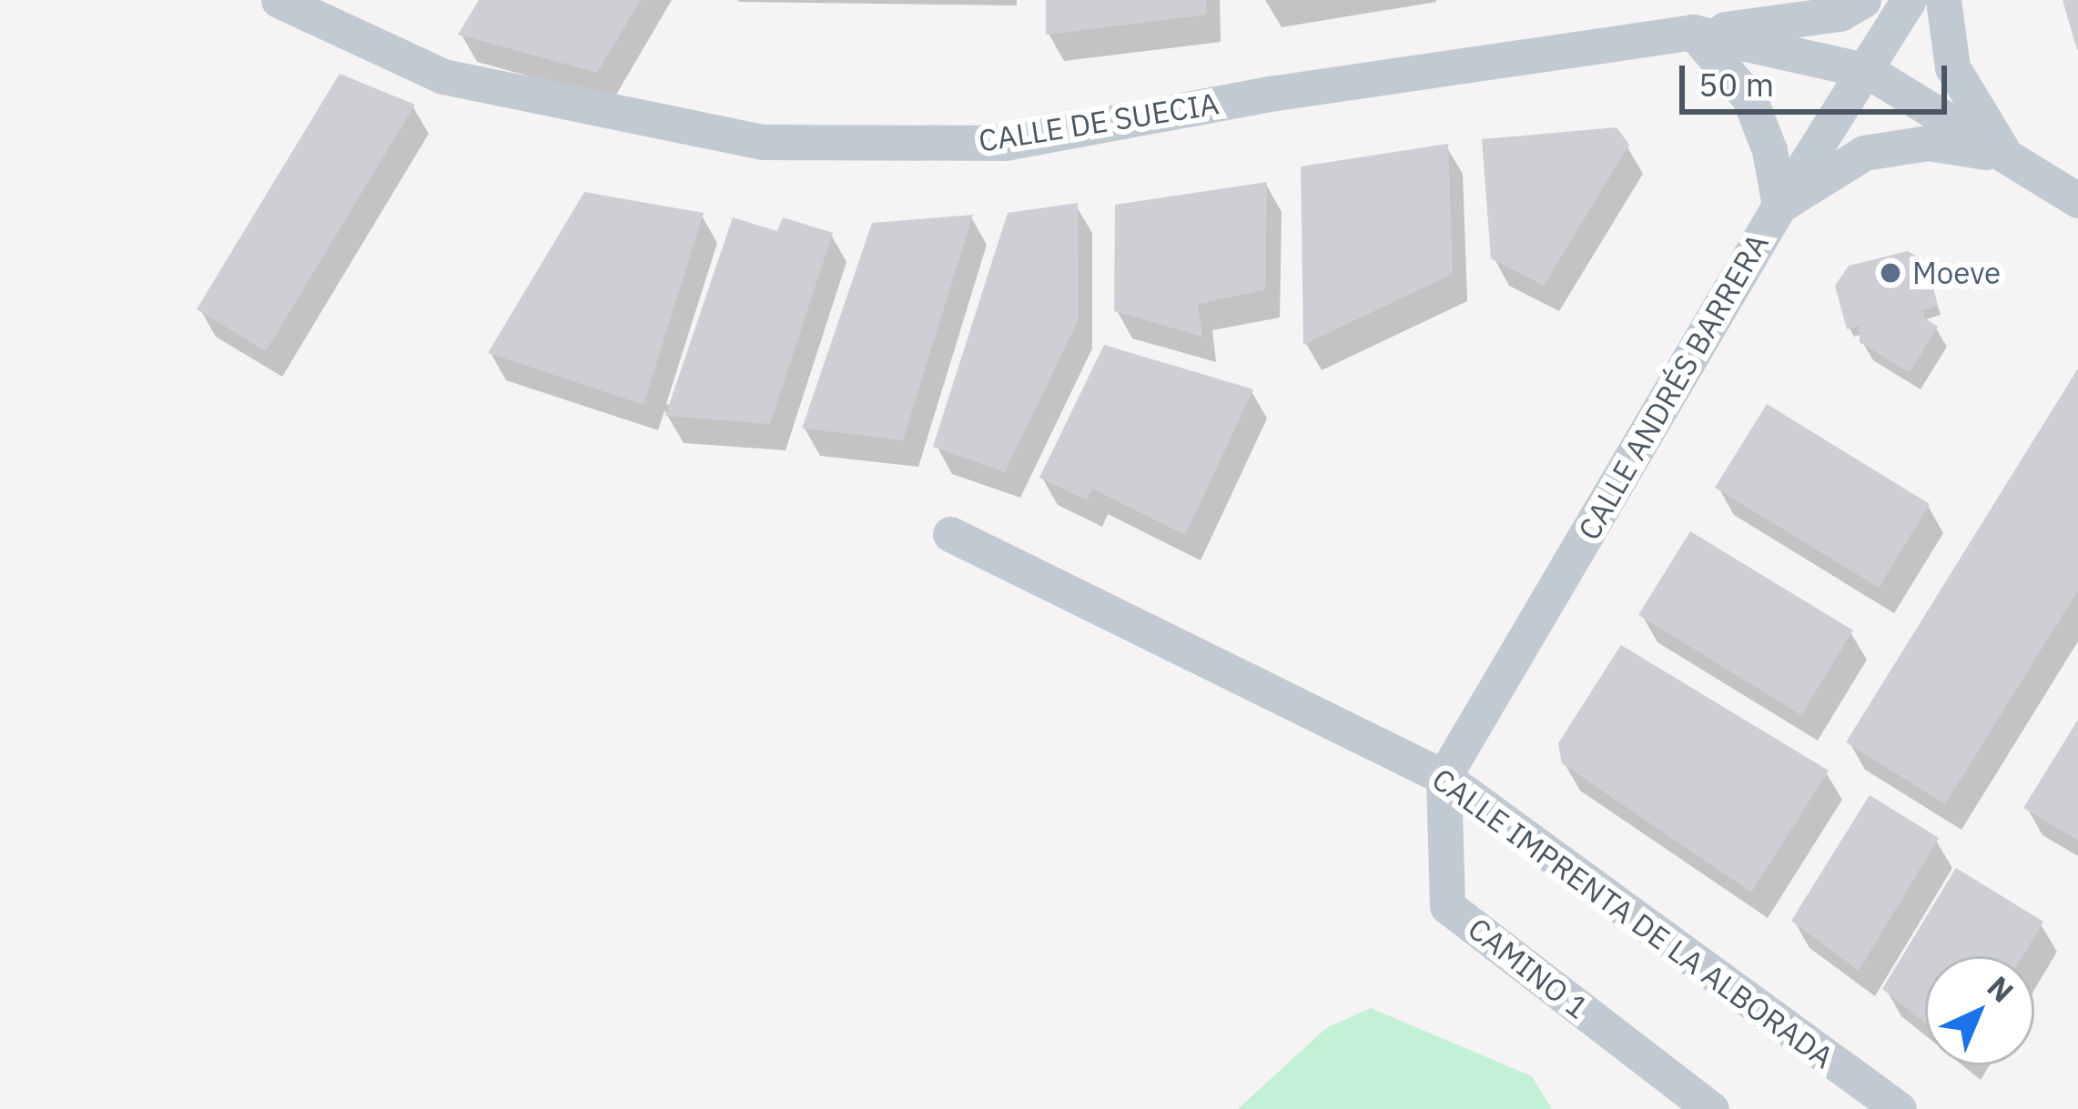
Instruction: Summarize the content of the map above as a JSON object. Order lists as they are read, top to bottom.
{
  "streets": {
    "street": [
      "CALLE DE SUECIA",
      "CALLE ANDRÉS BARRERA",
      "CALLE IMPRENTA DE LA ALBORADA",
      "CAMINO 1"
    ]
  },
  "crossings": [
    ["CALLE DE SUECIA", "CALLE ANDRÉS BARRERA"],
    ["CALLE ANDRÉS BARRERA", "CALLE IMPRENTA DE LA ALBORADA"],
    ["CALLE ANDRÉS BARRERA", "CAMINO 1"],
    ["CALLE IMPRENTA DE LA ALBORADA", "CAMINO 1"]
  ],
  "places": ["Moeve"],
  "scale_bar": "50 m",
  "north": "top right"
}
